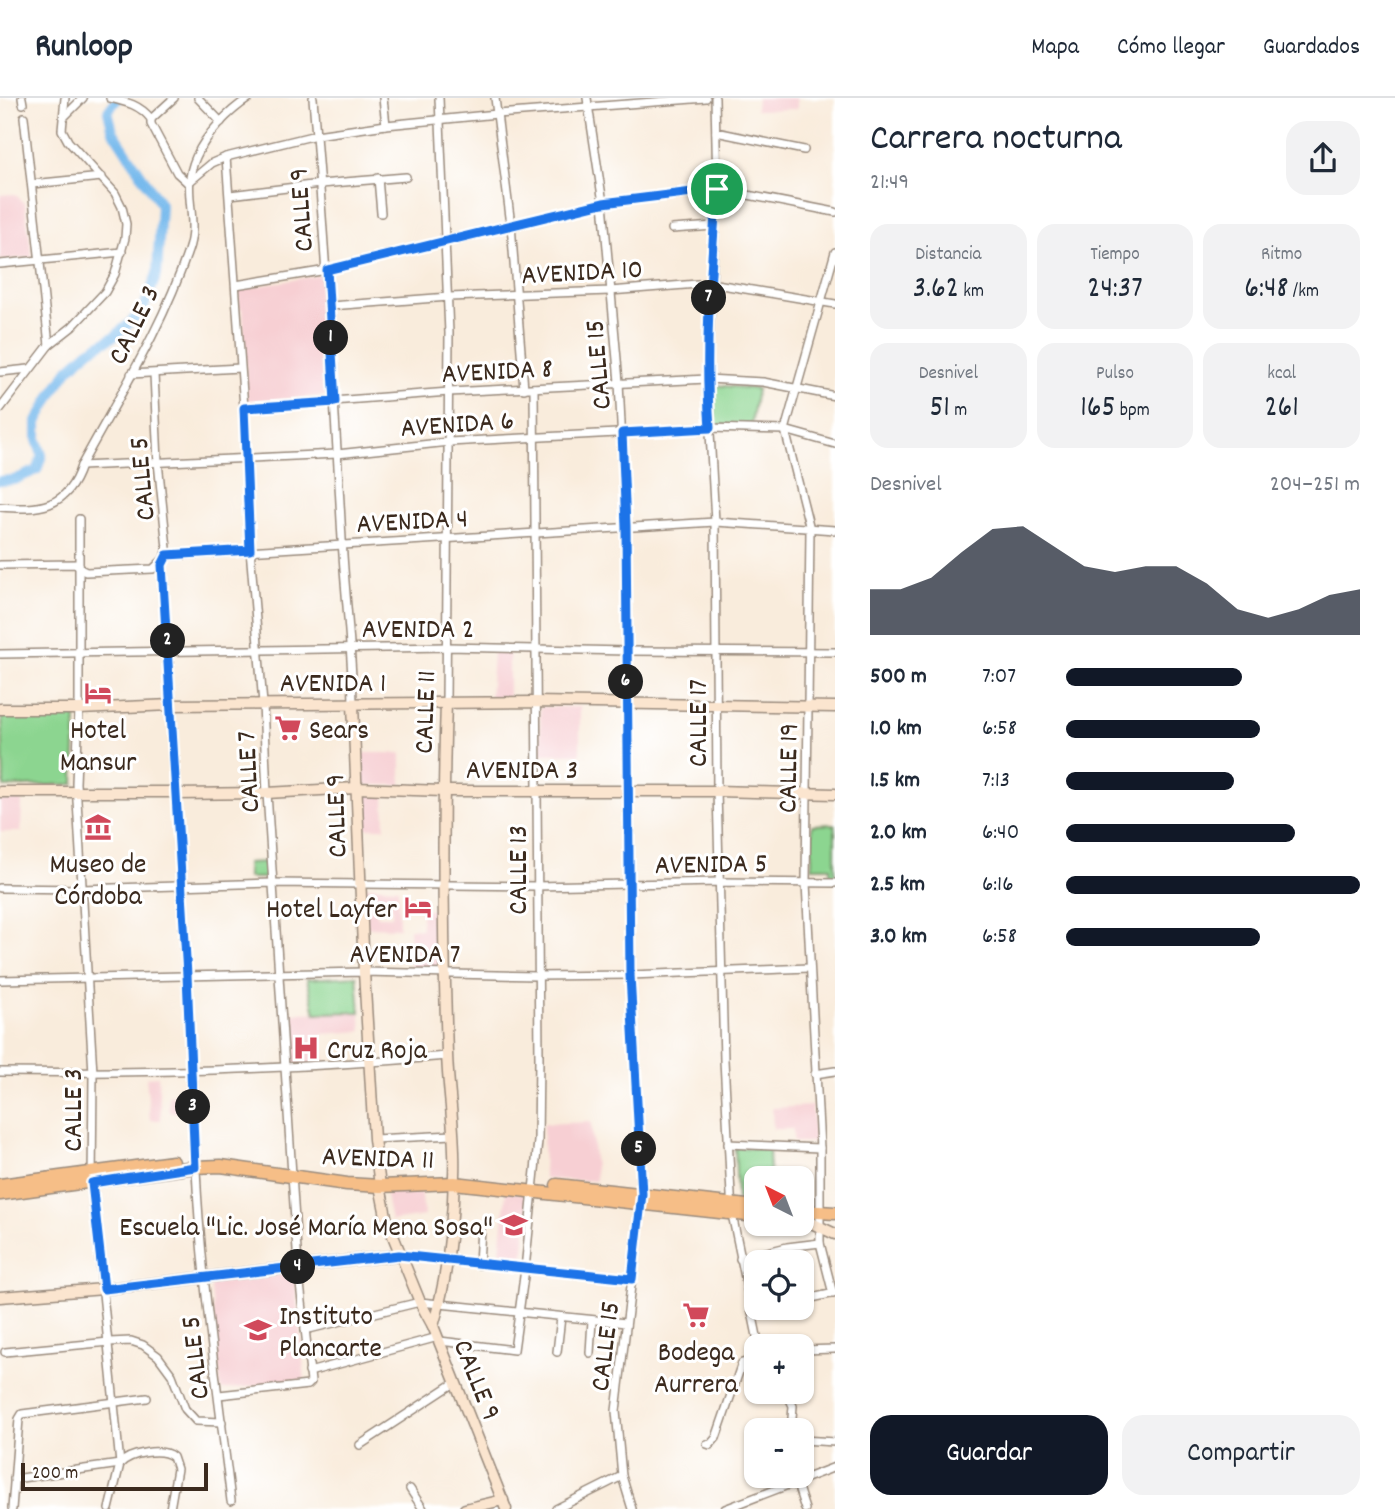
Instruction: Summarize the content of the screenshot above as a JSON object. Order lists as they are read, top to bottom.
{
  "streets": {
    "main road": [
      "CALLE 9",
      "AVENIDA 1",
      "CALLE 11",
      "AVENIDA 3",
      "AVENIDA 11"
    ],
    "street": [
      "AVENIDA 10",
      "CALLE 3",
      "CALLE 15",
      "AVENIDA 8",
      "AVENIDA 6",
      "CALLE 5",
      "AVENIDA 4",
      "AVENIDA 2",
      "CALLE 17",
      "CALLE 19",
      "CALLE 7",
      "AVENIDA 5",
      "CALLE 13",
      "AVENIDA 7"
    ]
  },
  "crossings": [
    ["CALLE 9", "AVENIDA 10"],
    ["CALLE 9", "AVENIDA 8"],
    ["CALLE 9", "AVENIDA 6"],
    ["CALLE 9", "AVENIDA 4"],
    ["CALLE 9", "AVENIDA 2"],
    ["CALLE 9", "AVENIDA 1"],
    ["CALLE 9", "CALLE 11"],
    ["CALLE 9", "AVENIDA 3"],
    ["CALLE 9", "AVENIDA 5"],
    ["CALLE 9", "CALLE 13"],
    ["CALLE 9", "AVENIDA 7"],
    ["CALLE 9", "AVENIDA 11"],
    ["AVENIDA 10", "CALLE 15"],
    ["AVENIDA 10", "CALLE 11"],
    ["AVENIDA 10", "CALLE 17"],
    ["CALLE 3", "AVENIDA 6"],
    ["CALLE 3", "AVENIDA 1"],
    ["CALLE 3", "AVENIDA 3"],
    ["CALLE 3", "AVENIDA 5"],
    ["CALLE 3", "AVENIDA 7"],
    ["CALLE 3", "AVENIDA 11"],
    ["CALLE 15", "AVENIDA 8"],
    ["CALLE 15", "AVENIDA 6"],
    ["CALLE 15", "AVENIDA 4"],
    ["CALLE 15", "AVENIDA 2"],
    ["CALLE 15", "AVENIDA 1"],
    ["CALLE 15", "AVENIDA 3"],
    ["CALLE 15", "AVENIDA 5"],
    ["CALLE 15", "AVENIDA 7"],
    ["CALLE 15", "AVENIDA 11"],
    ["AVENIDA 8", "CALLE 11"],
    ["AVENIDA 8", "CALLE 17"],
    ["AVENIDA 8", "CALLE 7"],
    ["AVENIDA 8", "CALLE 13"],
    ["AVENIDA 6", "CALLE 5"],
    ["AVENIDA 6", "CALLE 11"],
    ["AVENIDA 6", "CALLE 17"],
    ["AVENIDA 6", "CALLE 19"],
    ["AVENIDA 6", "CALLE 7"],
    ["AVENIDA 6", "CALLE 13"],
    ["CALLE 5", "AVENIDA 4"],
    ["CALLE 5", "AVENIDA 2"],
    ["CALLE 5", "AVENIDA 1"],
    ["CALLE 5", "AVENIDA 3"],
    ["CALLE 5", "CALLE 7"],
    ["CALLE 5", "AVENIDA 5"],
    ["CALLE 5", "AVENIDA 7"],
    ["CALLE 5", "AVENIDA 11"],
    ["AVENIDA 4", "CALLE 11"],
    ["AVENIDA 4", "CALLE 17"],
    ["AVENIDA 4", "CALLE 19"],
    ["AVENIDA 4", "CALLE 7"],
    ["AVENIDA 4", "CALLE 13"],
    ["AVENIDA 2", "CALLE 11"],
    ["AVENIDA 2", "CALLE 17"],
    ["AVENIDA 2", "CALLE 19"],
    ["AVENIDA 2", "CALLE 7"],
    ["AVENIDA 2", "CALLE 13"],
    ["AVENIDA 1", "CALLE 11"],
    ["AVENIDA 1", "CALLE 17"],
    ["AVENIDA 1", "CALLE 19"],
    ["AVENIDA 1", "CALLE 7"],
    ["AVENIDA 1", "CALLE 13"],
    ["CALLE 11", "AVENIDA 3"],
    ["CALLE 11", "AVENIDA 5"],
    ["CALLE 11", "CALLE 13"],
    ["CALLE 11", "AVENIDA 7"],
    ["CALLE 11", "AVENIDA 11"],
    ["CALLE 17", "AVENIDA 3"],
    ["CALLE 17", "AVENIDA 5"],
    ["CALLE 17", "AVENIDA 7"],
    ["CALLE 17", "AVENIDA 11"],
    ["AVENIDA 3", "CALLE 19"],
    ["AVENIDA 3", "CALLE 7"],
    ["AVENIDA 3", "CALLE 13"],
    ["CALLE 19", "AVENIDA 5"],
    ["CALLE 19", "AVENIDA 7"],
    ["CALLE 7", "AVENIDA 5"],
    ["CALLE 7", "AVENIDA 7"],
    ["CALLE 7", "AVENIDA 11"],
    ["AVENIDA 5", "CALLE 13"],
    ["CALLE 13", "AVENIDA 7"],
    ["CALLE 13", "AVENIDA 11"]
  ],
  "places": {
    "hotel": ["Hotel Mansur", "Hotel Layfer"],
    "supermarket": ["Sears", "Bodega Aurrera"],
    "museum": ["Museo de Córdoba"],
    "hospital": ["Cruz Roja"],
    "school or university": ["Escuela \"Lic. José María Mena Sosa\"", "Instituto Plancarte"]
  },
  "scale_bar": "200 m",
  "north": "top left",
  "page": {
    "header": "Runloop",
    "nav": ["Mapa", "Cómo llegar", "Guardados"],
    "heading": ["Carrera nocturna", "21:49"],
    "stats": [
      ["Distancia", "3.62 km"],
      ["Tiempo", "24:37"],
      ["Ritmo", "6:48 /km"],
      ["Desnivel", "51 m"],
      ["Pulso", "165 bpm"],
      ["kcal", "261"]
    ],
    "pins": [
      "7",
      "1",
      "2",
      "6",
      "3",
      "5",
      "4"
    ],
    "chart": ["Desnivel", "204–251 m"],
    "list": [
      {
        "name": "500 m",
        "note": "7:07"
      },
      {
        "name": "1.0 km",
        "note": "6:58"
      },
      {
        "name": "1.5 km",
        "note": "7:13"
      },
      {
        "name": "2.0 km",
        "note": "6:40"
      },
      {
        "name": "2.5 km",
        "note": "6:16"
      },
      {
        "name": "3.0 km",
        "note": "6:58"
      }
    ],
    "map_buttons": ["+", "−"],
    "buttons": ["Guardar", "Compartir"],
    "scale": "200 m"
  }
}
